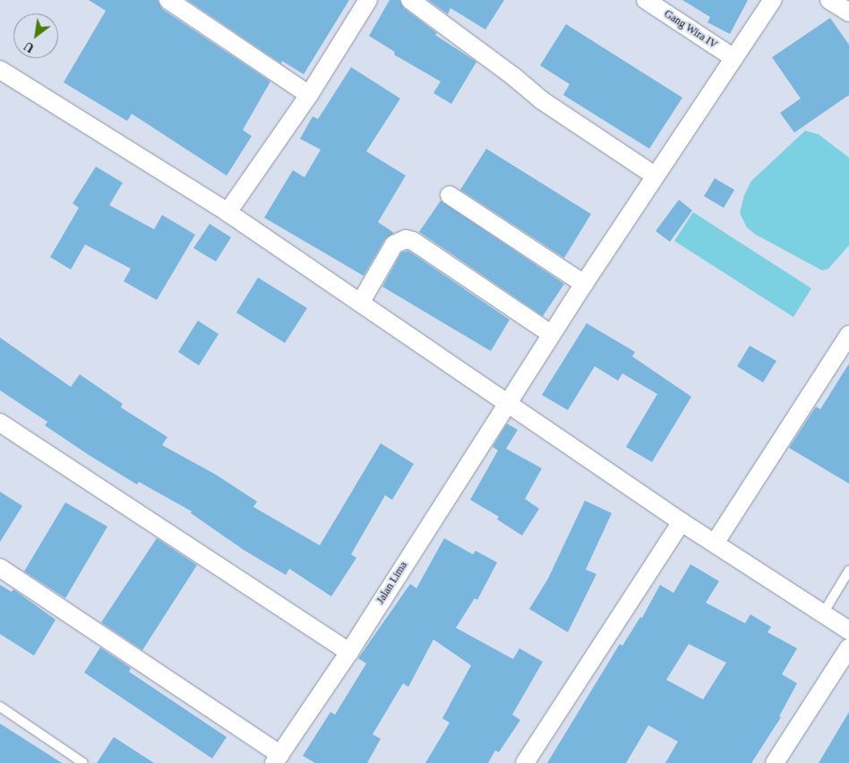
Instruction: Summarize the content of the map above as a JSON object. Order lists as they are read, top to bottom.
{
  "streets": {
    "street": ["Gang Wira IV", "Jalan Lima"]
  },
  "crossings": [
    ["Gang Wira IV", "Jalan Lima"]
  ],
  "north": "bottom left"
}
